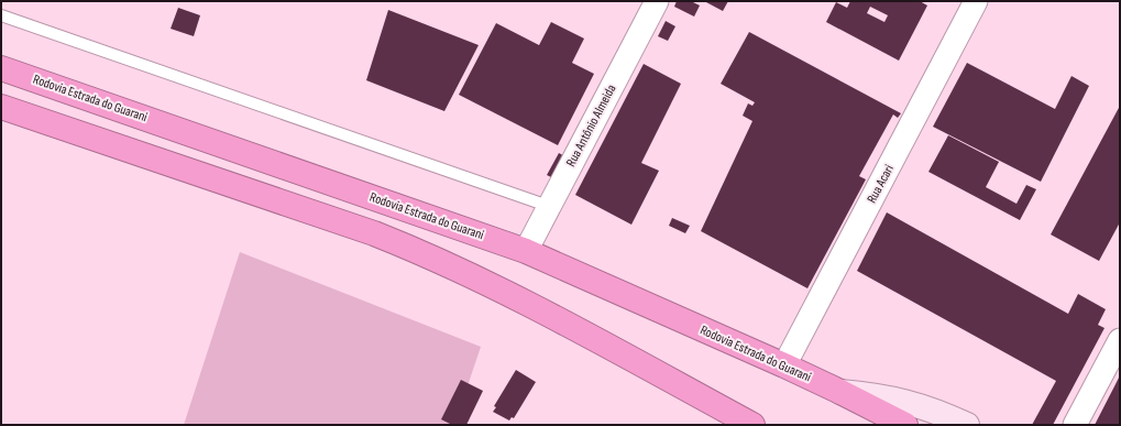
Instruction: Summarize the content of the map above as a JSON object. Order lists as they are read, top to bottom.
{
  "streets": {
    "highway": ["Rodovia Estrada do Guarani"],
    "street": ["Rua Antônio Almeida", "Rua Acari"]
  },
  "crossings": [
    ["Rodovia Estrada do Guarani", "Rua Antônio Almeida"],
    ["Rodovia Estrada do Guarani", "Rua Acari"]
  ]
}
